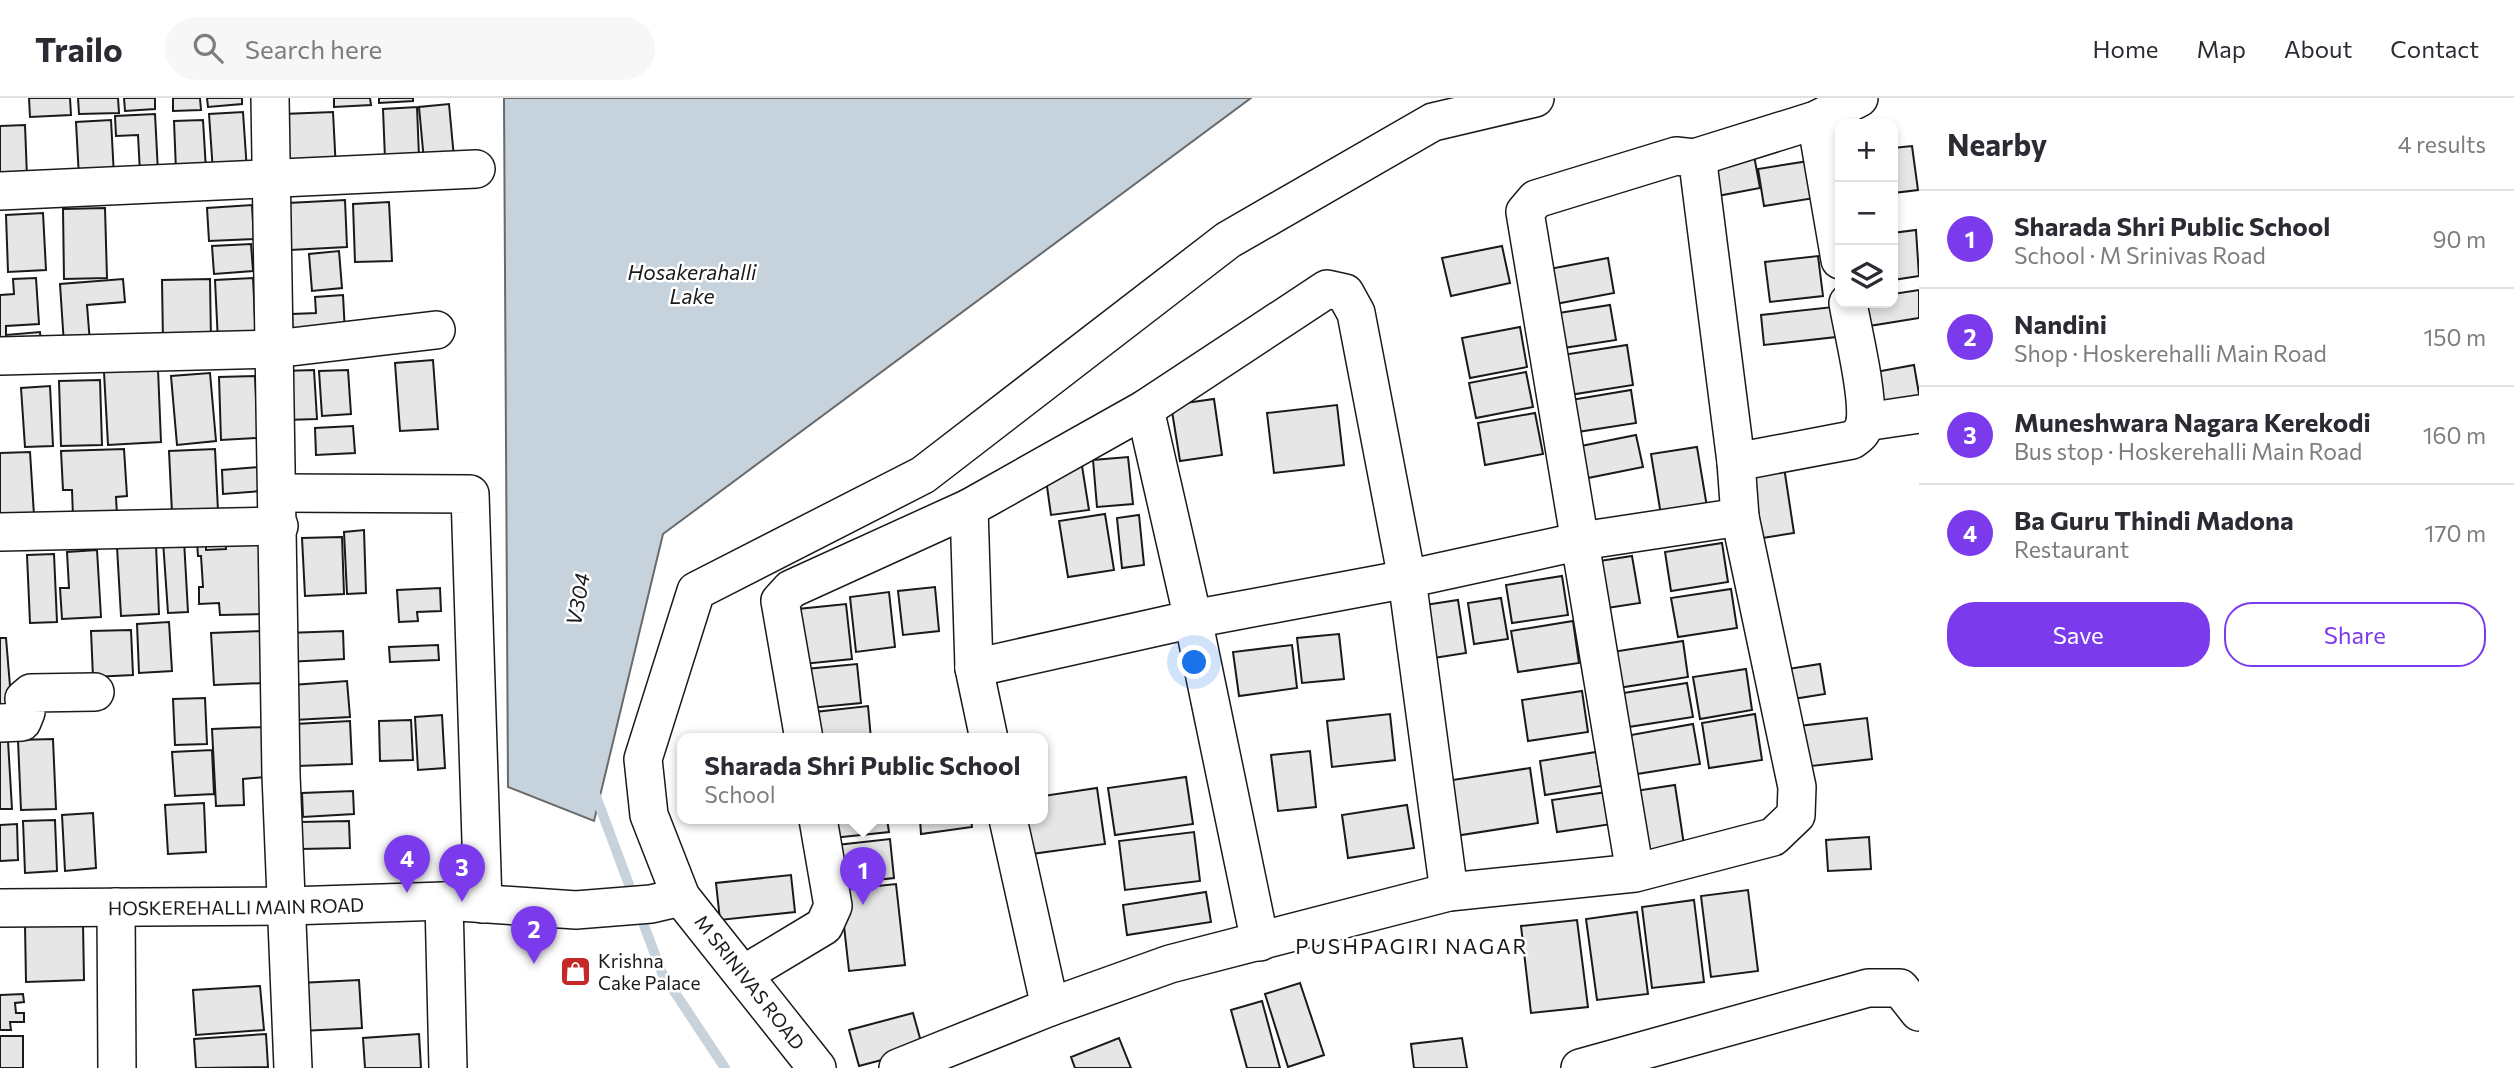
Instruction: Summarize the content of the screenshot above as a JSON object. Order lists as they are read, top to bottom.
{
  "streets": {
    "street": ["HOSKEREHALLI MAIN ROAD", "M SRINIVAS ROAD"]
  },
  "crossings": [
    ["HOSKEREHALLI MAIN ROAD", "M SRINIVAS ROAD"]
  ],
  "districts": ["PUSHPAGIRI NAGAR"],
  "water": ["Hosakerahalli Lake", "V304"],
  "places": {
    "shop": ["Krishna Cake Palace"]
  },
  "page": {
    "header": "Trailo",
    "search": "Search here",
    "nav": [
      "Home",
      "Map",
      "About",
      "Contact"
    ],
    "heading": ["Nearby", "4 results"],
    "map_buttons": ["+", "−"],
    "list": [
      {
        "mark": "1",
        "name": "Sharada Shri Public School",
        "note": "School · M Srinivas Road",
        "value": "90 m"
      },
      {
        "mark": "2",
        "name": "Nandini",
        "note": "Shop · Hoskerehalli Main Road",
        "value": "150 m"
      },
      {
        "mark": "3",
        "name": "Muneshwara Nagara Kerekodi",
        "note": "Bus stop · Hoskerehalli Main Road",
        "value": "160 m"
      },
      {
        "mark": "4",
        "name": "Ba Guru Thindi Madona",
        "note": "Restaurant",
        "value": "170 m"
      }
    ],
    "buttons": ["Save", "Share"],
    "popup": ["Sharada Shri Public School", "School"],
    "pins": [
      "4",
      "3",
      "1",
      "2"
    ]
  }
}
